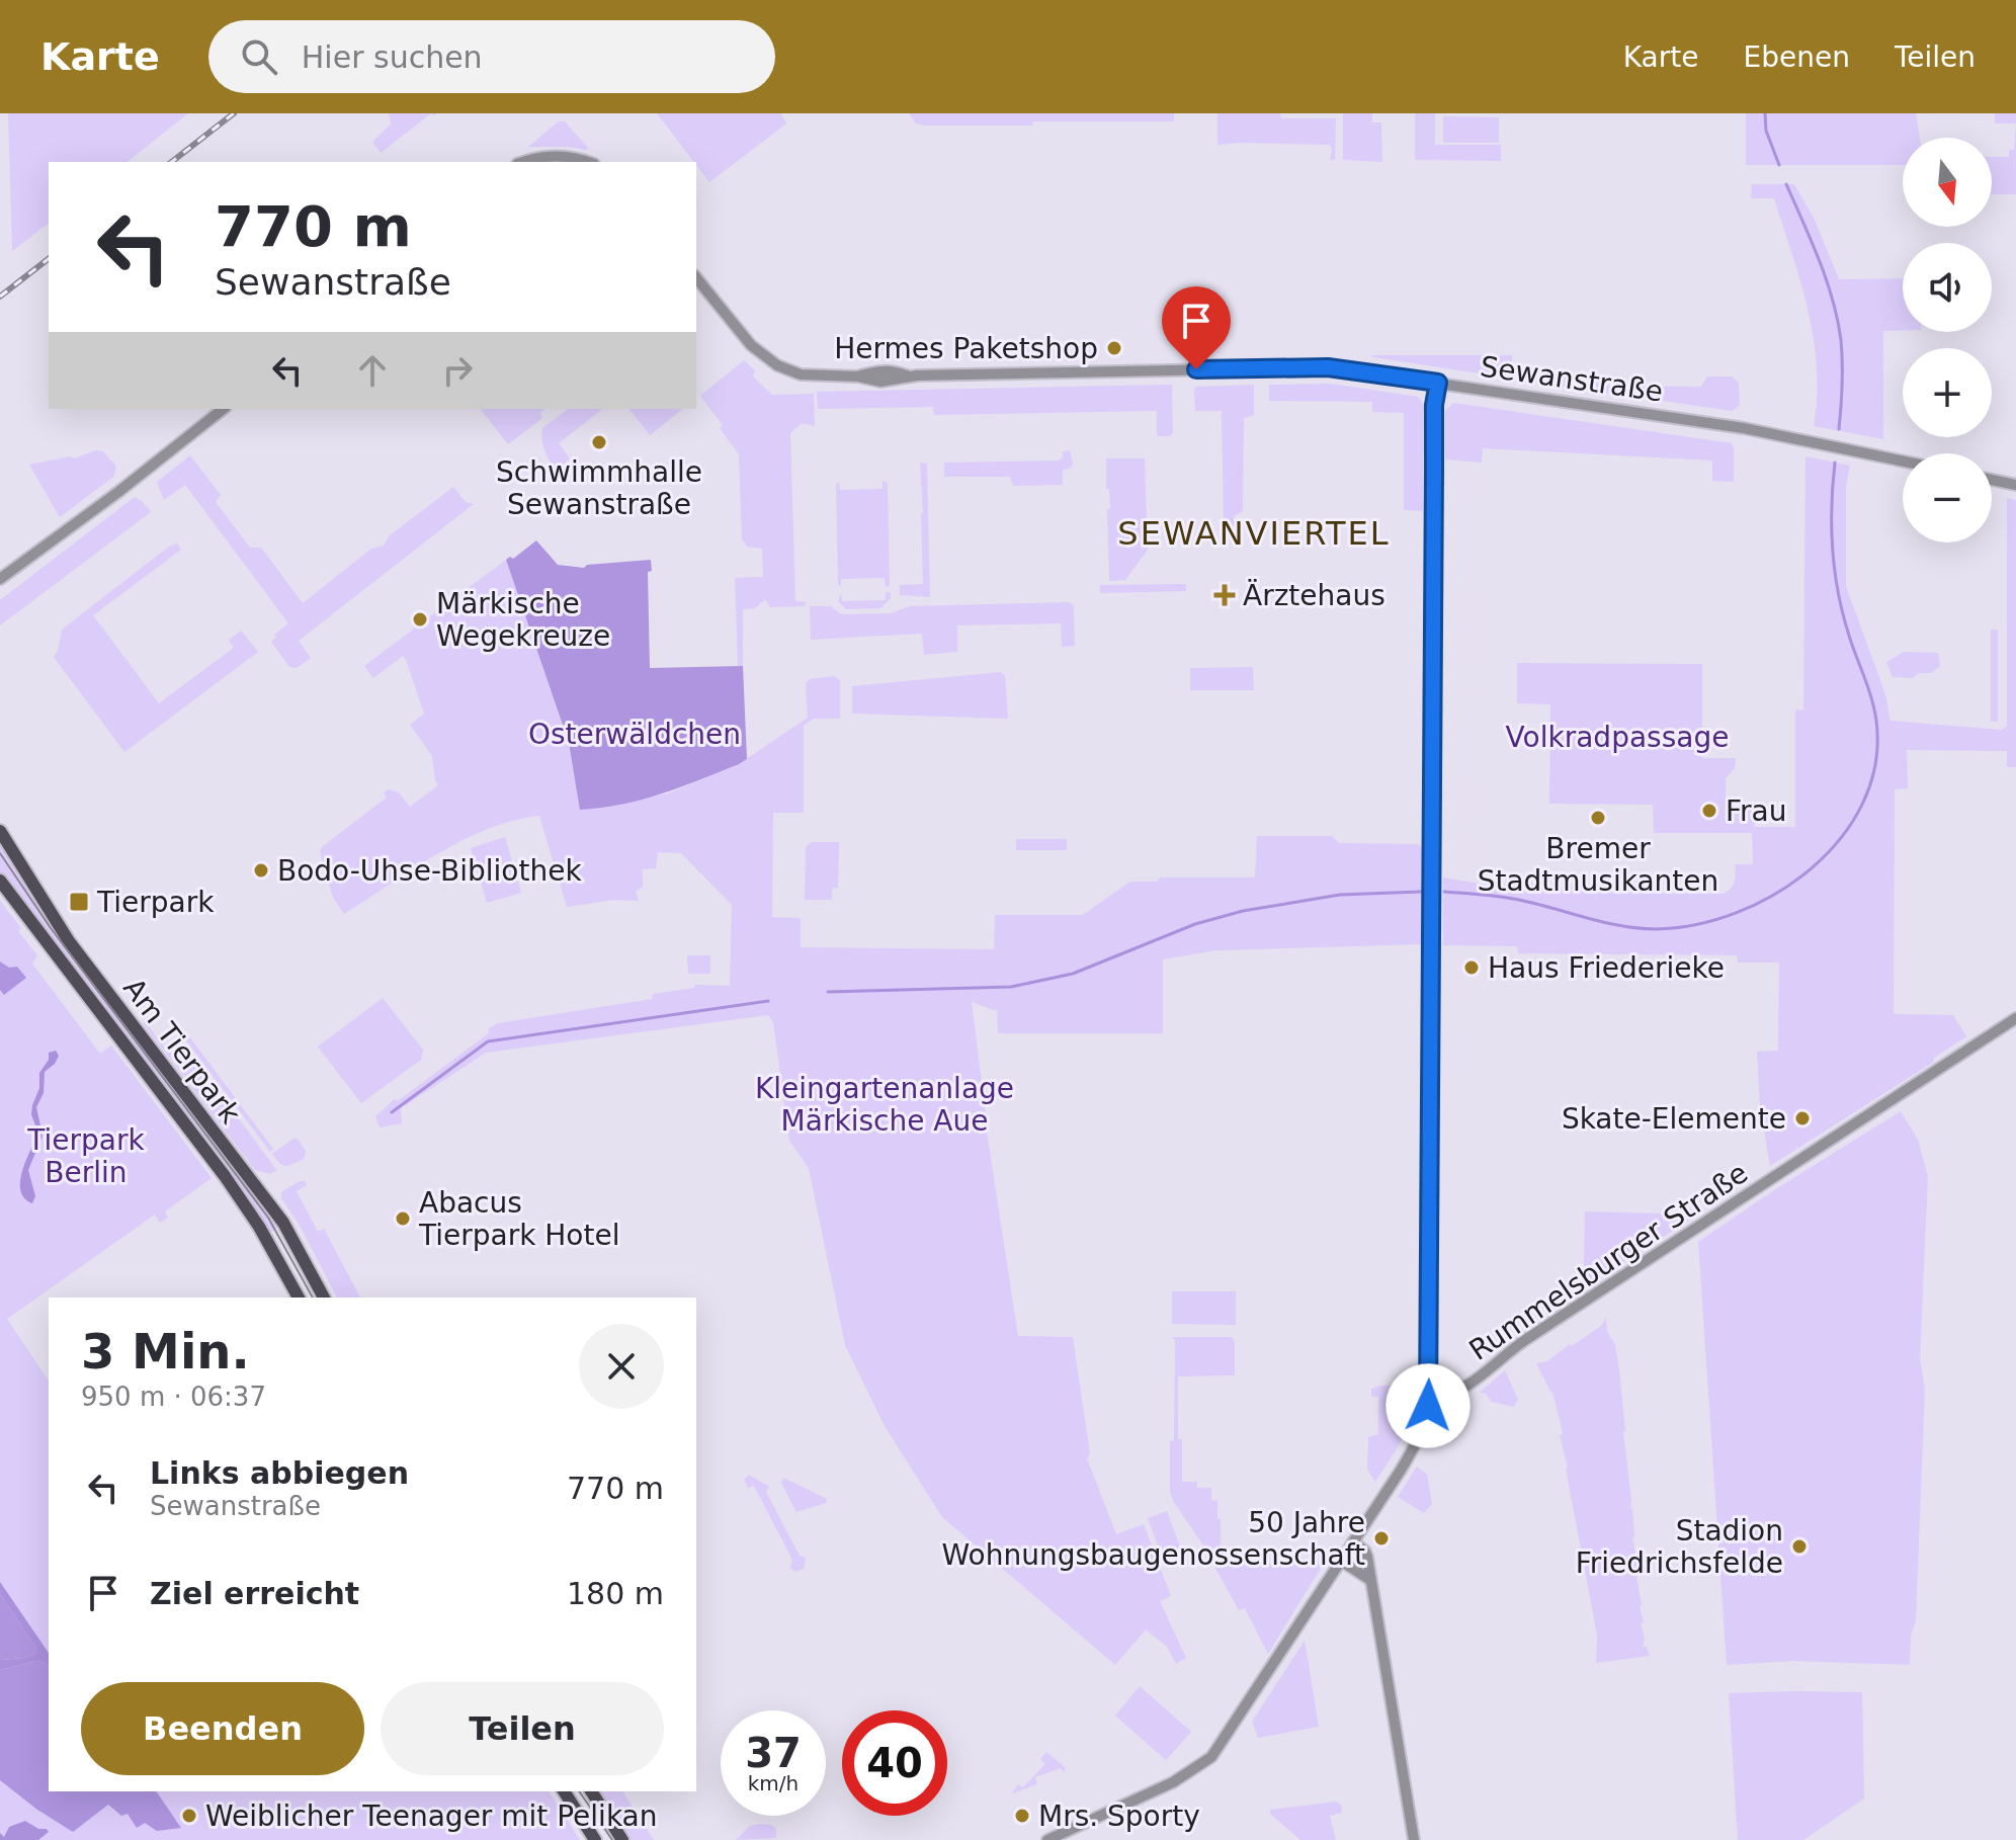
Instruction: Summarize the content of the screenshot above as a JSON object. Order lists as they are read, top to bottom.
{
  "streets": {
    "main road": ["Am Tierpark"],
    "street": ["Sewanstraße", "Rummelsburger Straße"]
  },
  "districts": ["SEWANVIERTEL"],
  "parks": [
    "Osterwäldchen",
    "Volkradpassage",
    "Kleingartenanlage Märkische Aue",
    "Tierpark Berlin"
  ],
  "places": {
    "other": [
      "Hermes Paketshop",
      "Schwimmhalle Sewanstraße",
      "Märkische Wegekreuze",
      "Frau",
      "Bremer Stadtmusikanten",
      "Bodo-Uhse-Bibliothek",
      "Haus Friederieke",
      "Skate-Elemente",
      "Abacus Tierpark Hotel",
      "50 Jahre Wohnungsbaugenossenschaft",
      "Stadion Friedrichsfelde",
      "Weiblicher Teenager mit Pelikan",
      "Mrs. Sporty"
    ],
    "health": ["Ärztehaus"],
    "transit": ["Tierpark"]
  },
  "north": "bottom",
  "page": {
    "header": "Karte",
    "search": "Hier suchen",
    "nav": ["Karte", "Ebenen", "Teilen"],
    "map_buttons": ["+", "−"],
    "turn": ["770 m", "Sewanstraße"],
    "heading": ["3 Min.", "950 m · 06:37"],
    "list": [
      {
        "name": "Links abbiegen",
        "note": "Sewanstraße",
        "value": "770 m"
      },
      {
        "name": "Ziel erreicht",
        "value": "180 m"
      }
    ],
    "buttons": ["Beenden", "Teilen"],
    "speed": "37 km/h",
    "limit": "40"
  }
}
